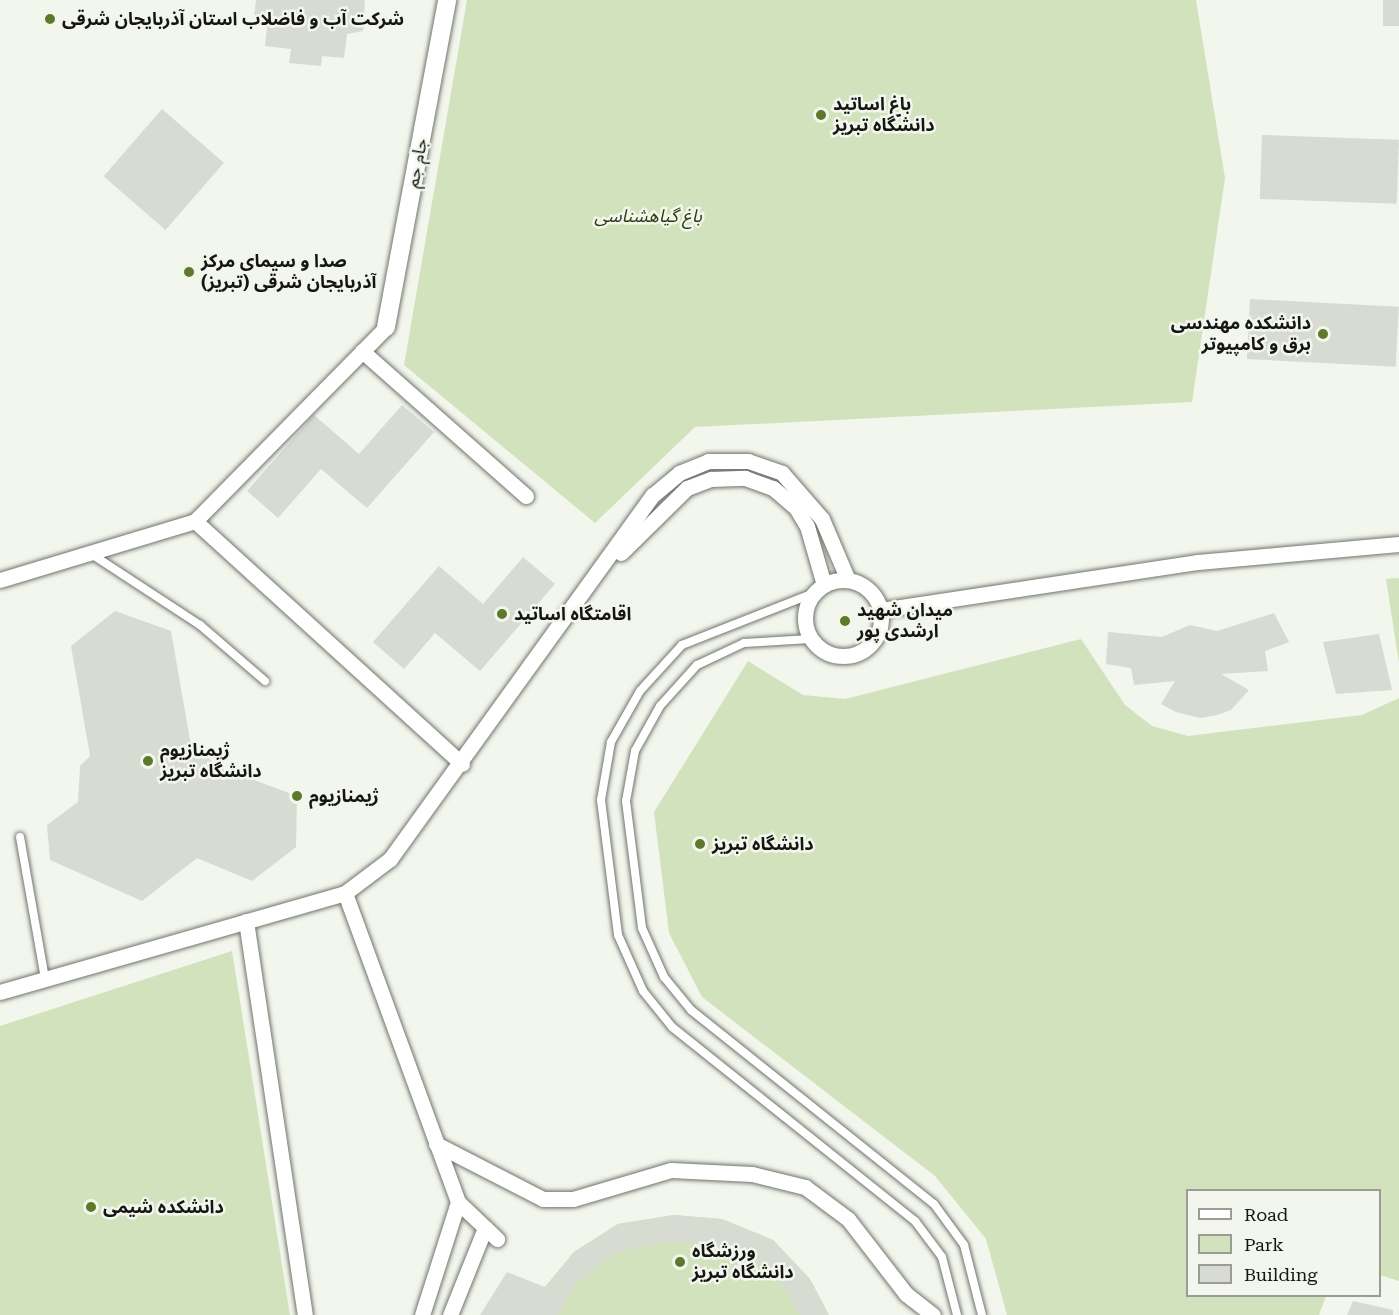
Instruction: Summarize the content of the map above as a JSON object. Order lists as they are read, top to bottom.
{
  "streets": {
    "street": ["جام جم"]
  },
  "parks": ["باغ گیاهشناسی"],
  "places": [
    "شرکت آب و فاضلاب استان آذربایجان شرقی",
    "باغ اساتید دانشگاه تبریز",
    "صدا و سیمای مرکز آذربایجان شرقی (تبریز)",
    "دانشکده مهندسی برق و کامپیوتر",
    "اقامتگاه اساتید",
    "میدان شهید ارشدی پور",
    "ژیمنازیوم دانشگاه تبریز",
    "ژیمنازیوم",
    "دانشگاه تبریز",
    "دانشکده شیمی",
    "ورزشگاه دانشگاه تبریز"
  ],
  "legend": ["Road", "Park", "Building"]
}
